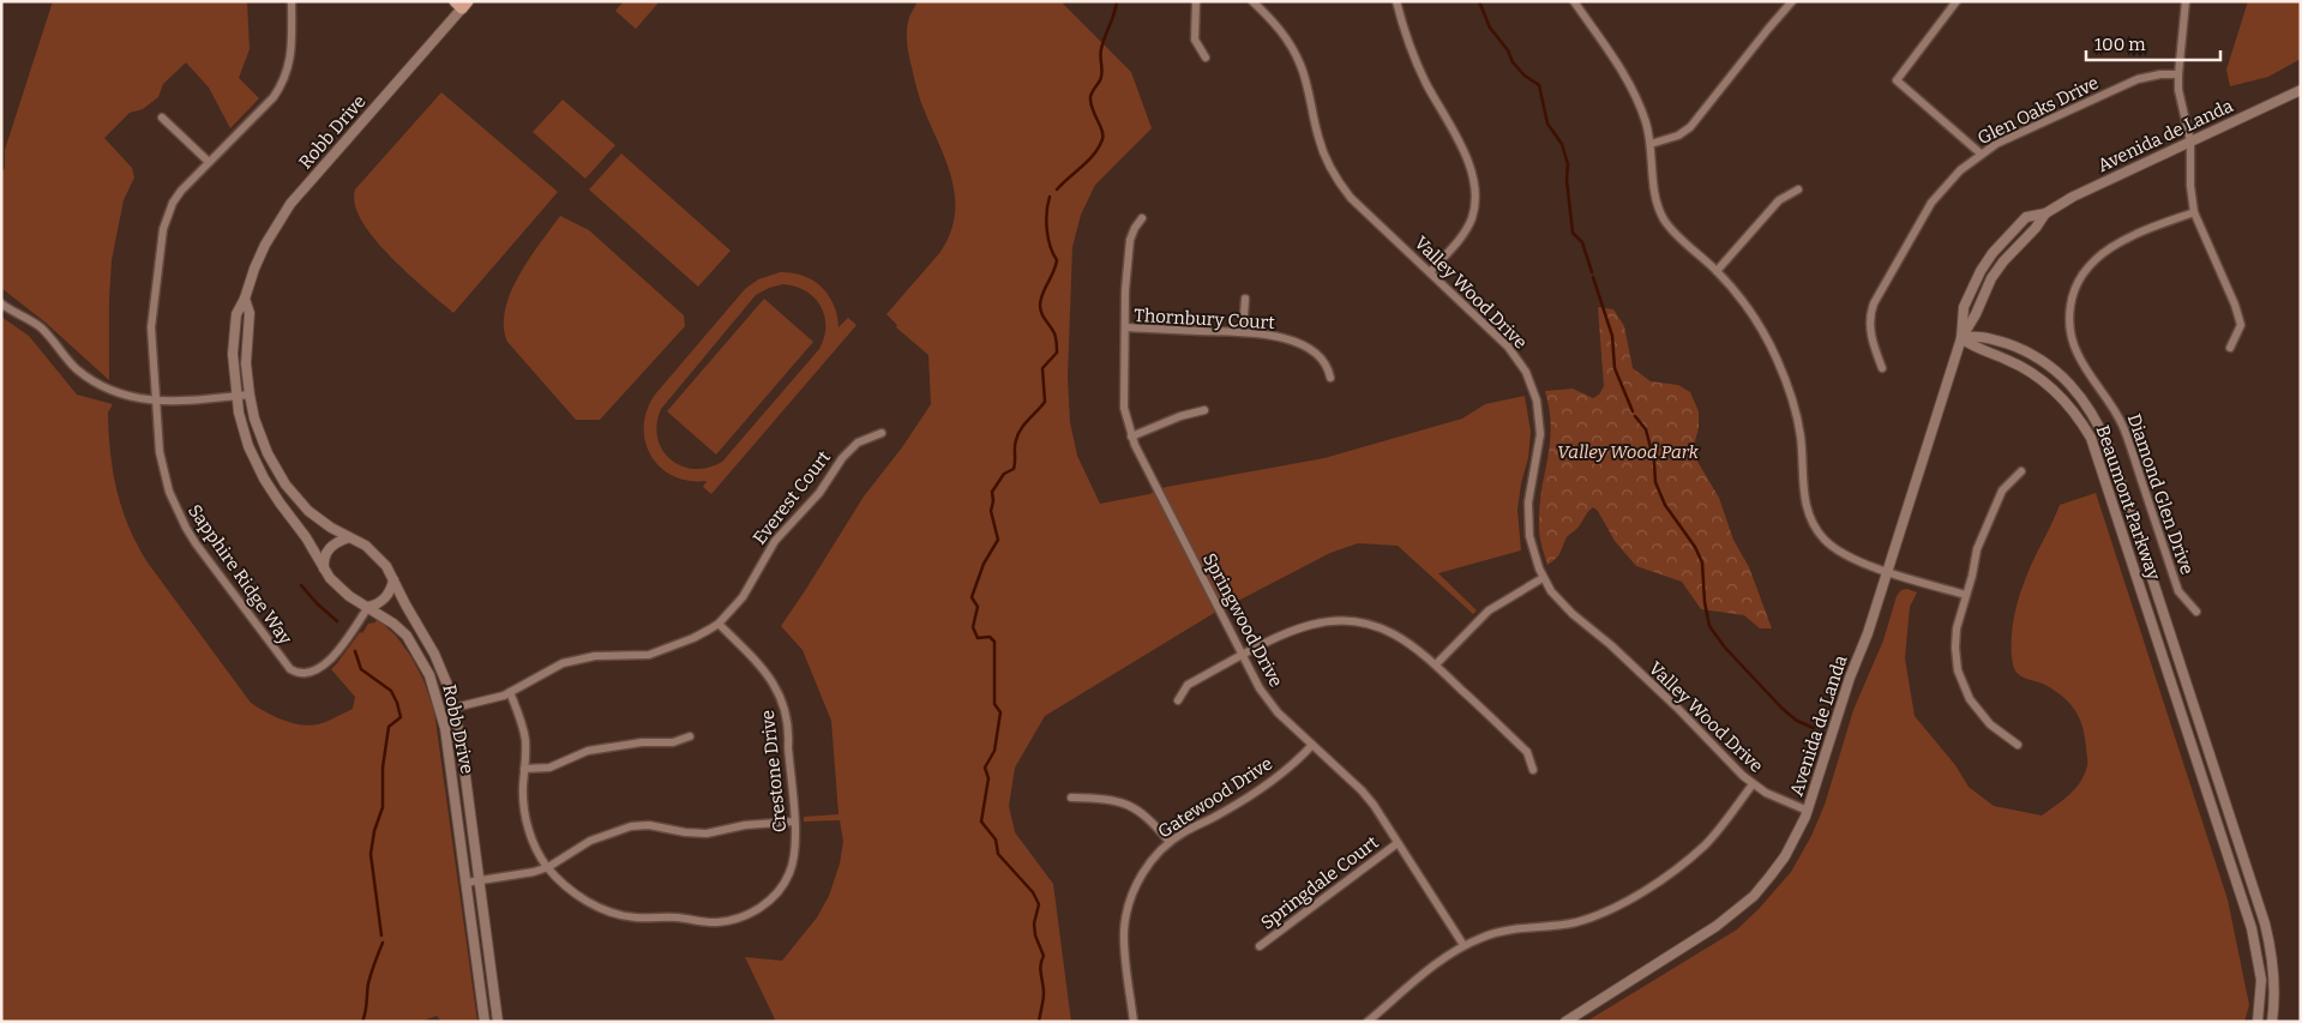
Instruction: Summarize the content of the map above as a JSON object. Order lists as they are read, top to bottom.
{
  "streets": {
    "street": [
      "Glen Oaks Drive",
      "Robb Drive",
      "Avenida de Landa",
      "Valley Wood Drive",
      "Thornbury Court",
      "Diamond Glen Drive",
      "Everest Court",
      "Beaumont Parkway",
      "Sapphire Ridge Way",
      "Springwood Drive",
      "Crestone Drive",
      "Gatewood Drive",
      "Springdale Court"
    ]
  },
  "crossings": [
    ["Robb Drive", "Everest Court"],
    ["Robb Drive", "Sapphire Ridge Way"],
    ["Avenida de Landa", "Valley Wood Drive"],
    ["Avenida de Landa", "Beaumont Parkway"],
    ["Thornbury Court", "Springwood Drive"],
    ["Everest Court", "Crestone Drive"],
    ["Springwood Drive", "Gatewood Drive"],
    ["Springwood Drive", "Springdale Court"]
  ],
  "parks": ["Valley Wood Park"],
  "scale_bar": "100 m"
}
